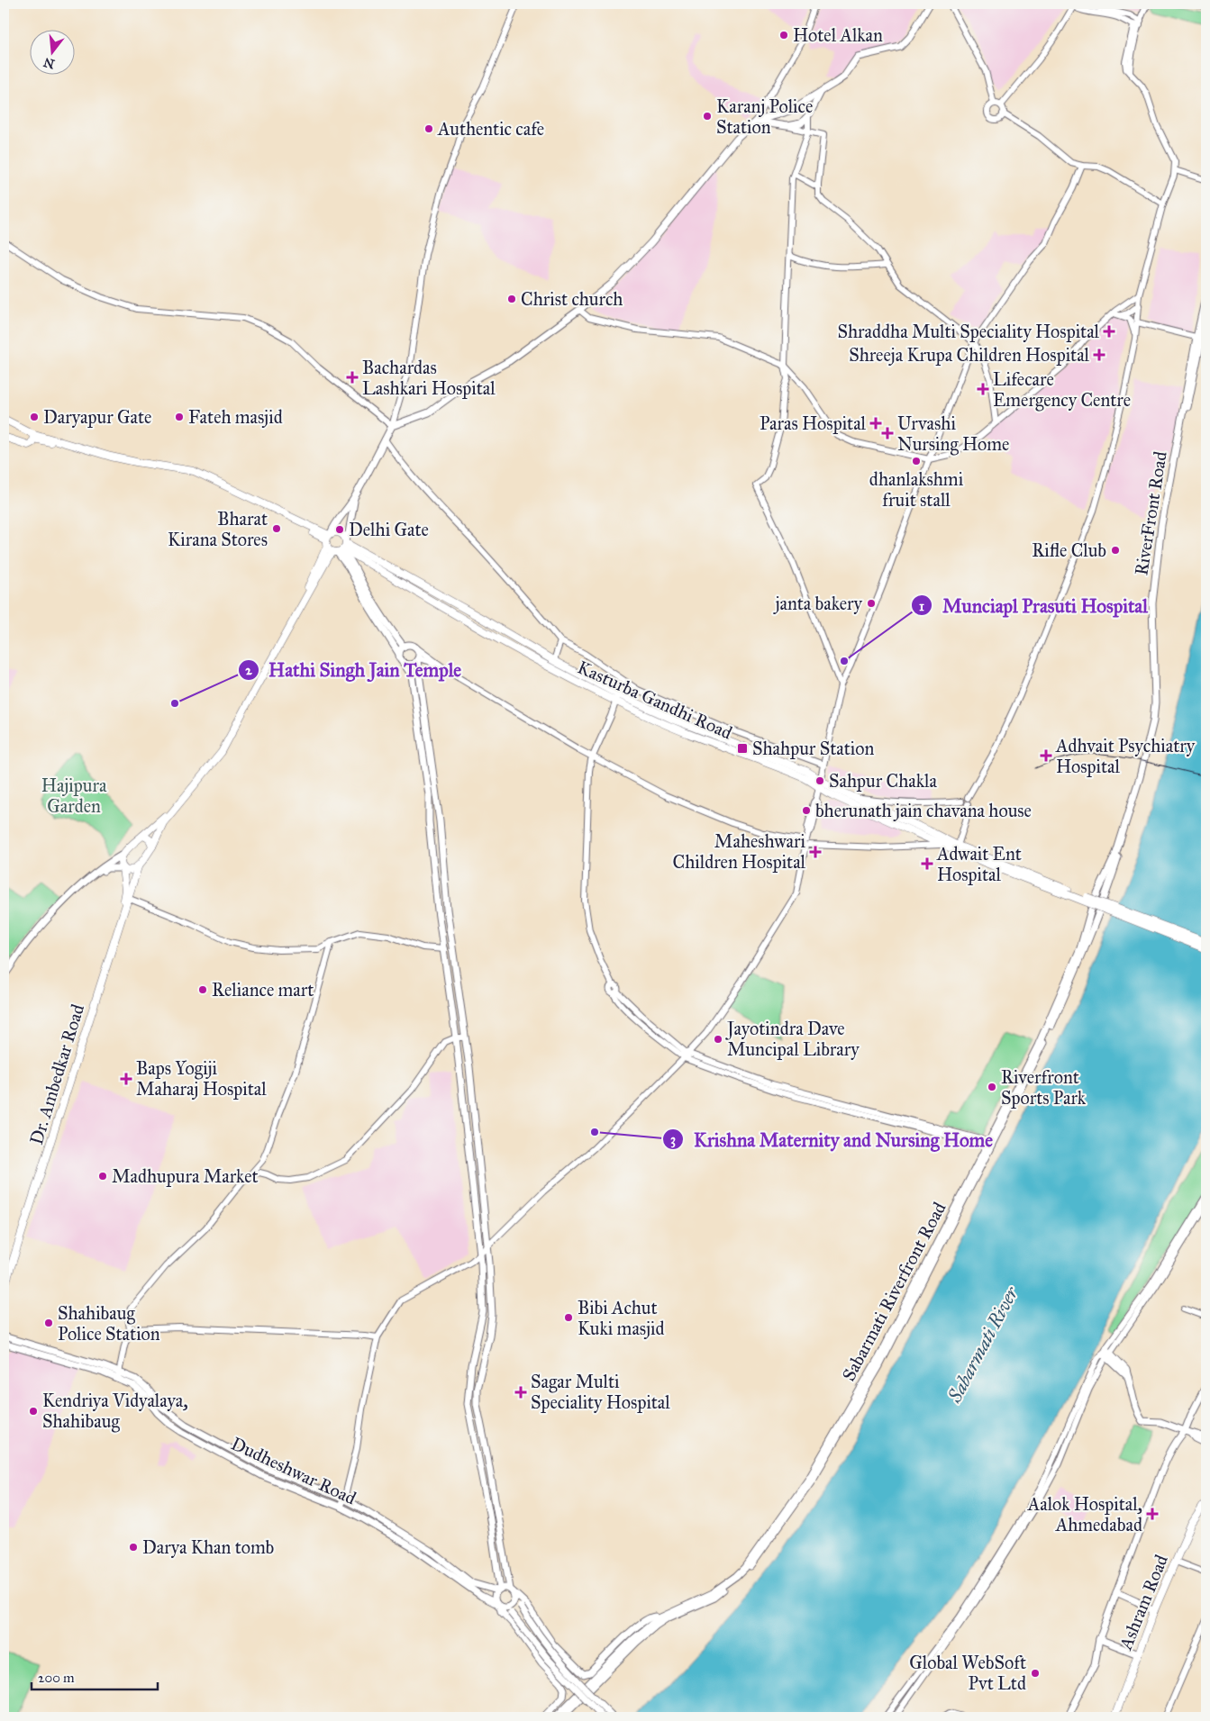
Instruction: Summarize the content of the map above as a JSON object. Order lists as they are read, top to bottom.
{
  "streets": {
    "main road": [
      "RiverFront Road",
      "Kasturba Gandhi Road",
      "Dr. Ambedkar Road",
      "Sabarmati Riverfront Road",
      "Dudheshwar Road",
      "Ashram Road"
    ]
  },
  "crossings": [
    ["RiverFront Road", "Sabarmati Riverfront Road"],
    ["Kasturba Gandhi Road", "Dr. Ambedkar Road"]
  ],
  "water": ["Sabarmati River"],
  "parks": ["Hajipura Garden"],
  "places": {
    "other": [
      "Hotel Alkan",
      "Karanj Police Station",
      "Authentic cafe",
      "Christ church",
      "Daryapur Gate",
      "Fateh masjid",
      "dhanlakshmi fruit stall",
      "Bharat Kirana Stores",
      "Delhi Gate",
      "Rifle Club",
      "janta bakery",
      "Munciapl Prasuti Hospital",
      "Hathi Singh Jain Temple",
      "Sahpur Chakla",
      "bherunath jain chavana house",
      "Reliance mart",
      "Jayotindra Dave Muncipal Library",
      "Riverfront Sports Park",
      "Krishna Maternity and Nursing Home",
      "Madhupura Market",
      "Bibi Achut Kuki masjid",
      "Shahibaug Police Station",
      "Kendriya Vidyalaya, Shahibaug",
      "Darya Khan tomb",
      "Global WebSoft Pvt Ltd"
    ],
    "health": [
      "Shraddha Multi Speciality Hospital",
      "Shreeja Krupa Children Hospital",
      "Bachardas Lashkari Hospital",
      "Lifecare Emergency Centre",
      "Paras Hospital",
      "Urvashi Nursing Home",
      "Adhvait Psychiatry Hospital",
      "Maheshwari Children Hospital",
      "Adwait Ent Hospital",
      "Baps Yogiji Maharaj Hospital",
      "Sagar Multi Speciality Hospital",
      "Aalok Hospital, Ahmedabad"
    ],
    "transit": ["Shahpur Station"]
  },
  "scale_bar": "200 m",
  "north": "bottom"
}
